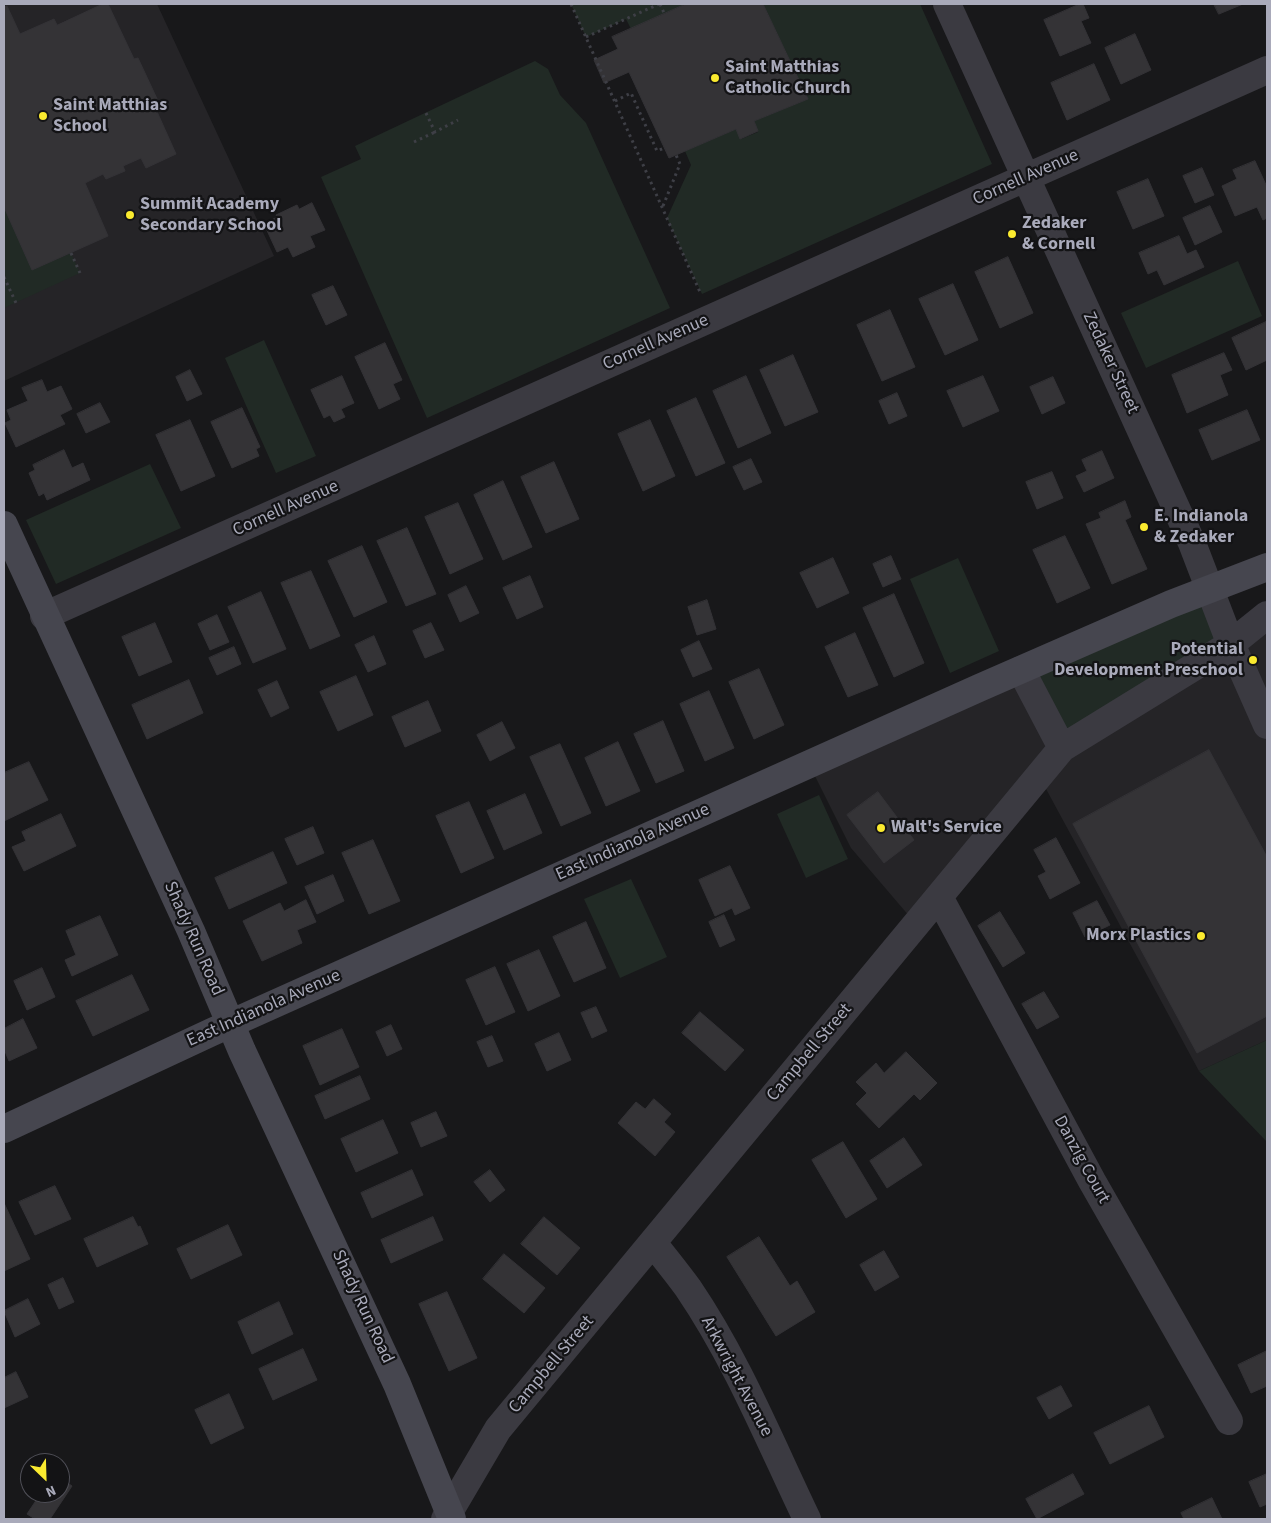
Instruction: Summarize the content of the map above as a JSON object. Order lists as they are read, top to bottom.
{
  "streets": {
    "street": [
      "Cornell Avenue",
      "Zedaker Street",
      "East Indianola Avenue",
      "Shady Run Road",
      "Campbell Street",
      "Danzig Court",
      "Arkwright Avenue"
    ]
  },
  "crossings": [
    ["Cornell Avenue", "Zedaker Street"],
    ["Cornell Avenue", "Shady Run Road"],
    ["Zedaker Street", "East Indianola Avenue"],
    ["Zedaker Street", "Campbell Street"],
    ["East Indianola Avenue", "Shady Run Road"],
    ["Shady Run Road", "Campbell Street"],
    ["Campbell Street", "Danzig Court"],
    ["Campbell Street", "Arkwright Avenue"]
  ],
  "places": [
    "Saint Matthias Catholic Church",
    "Saint Matthias School",
    "Summit Academy Secondary School",
    "Zedaker & Cornell",
    "E. Indianola & Zedaker",
    "Potential Development Preschool",
    "Walt's Service",
    "Morx Plastics"
  ],
  "north": "bottom right"
}
